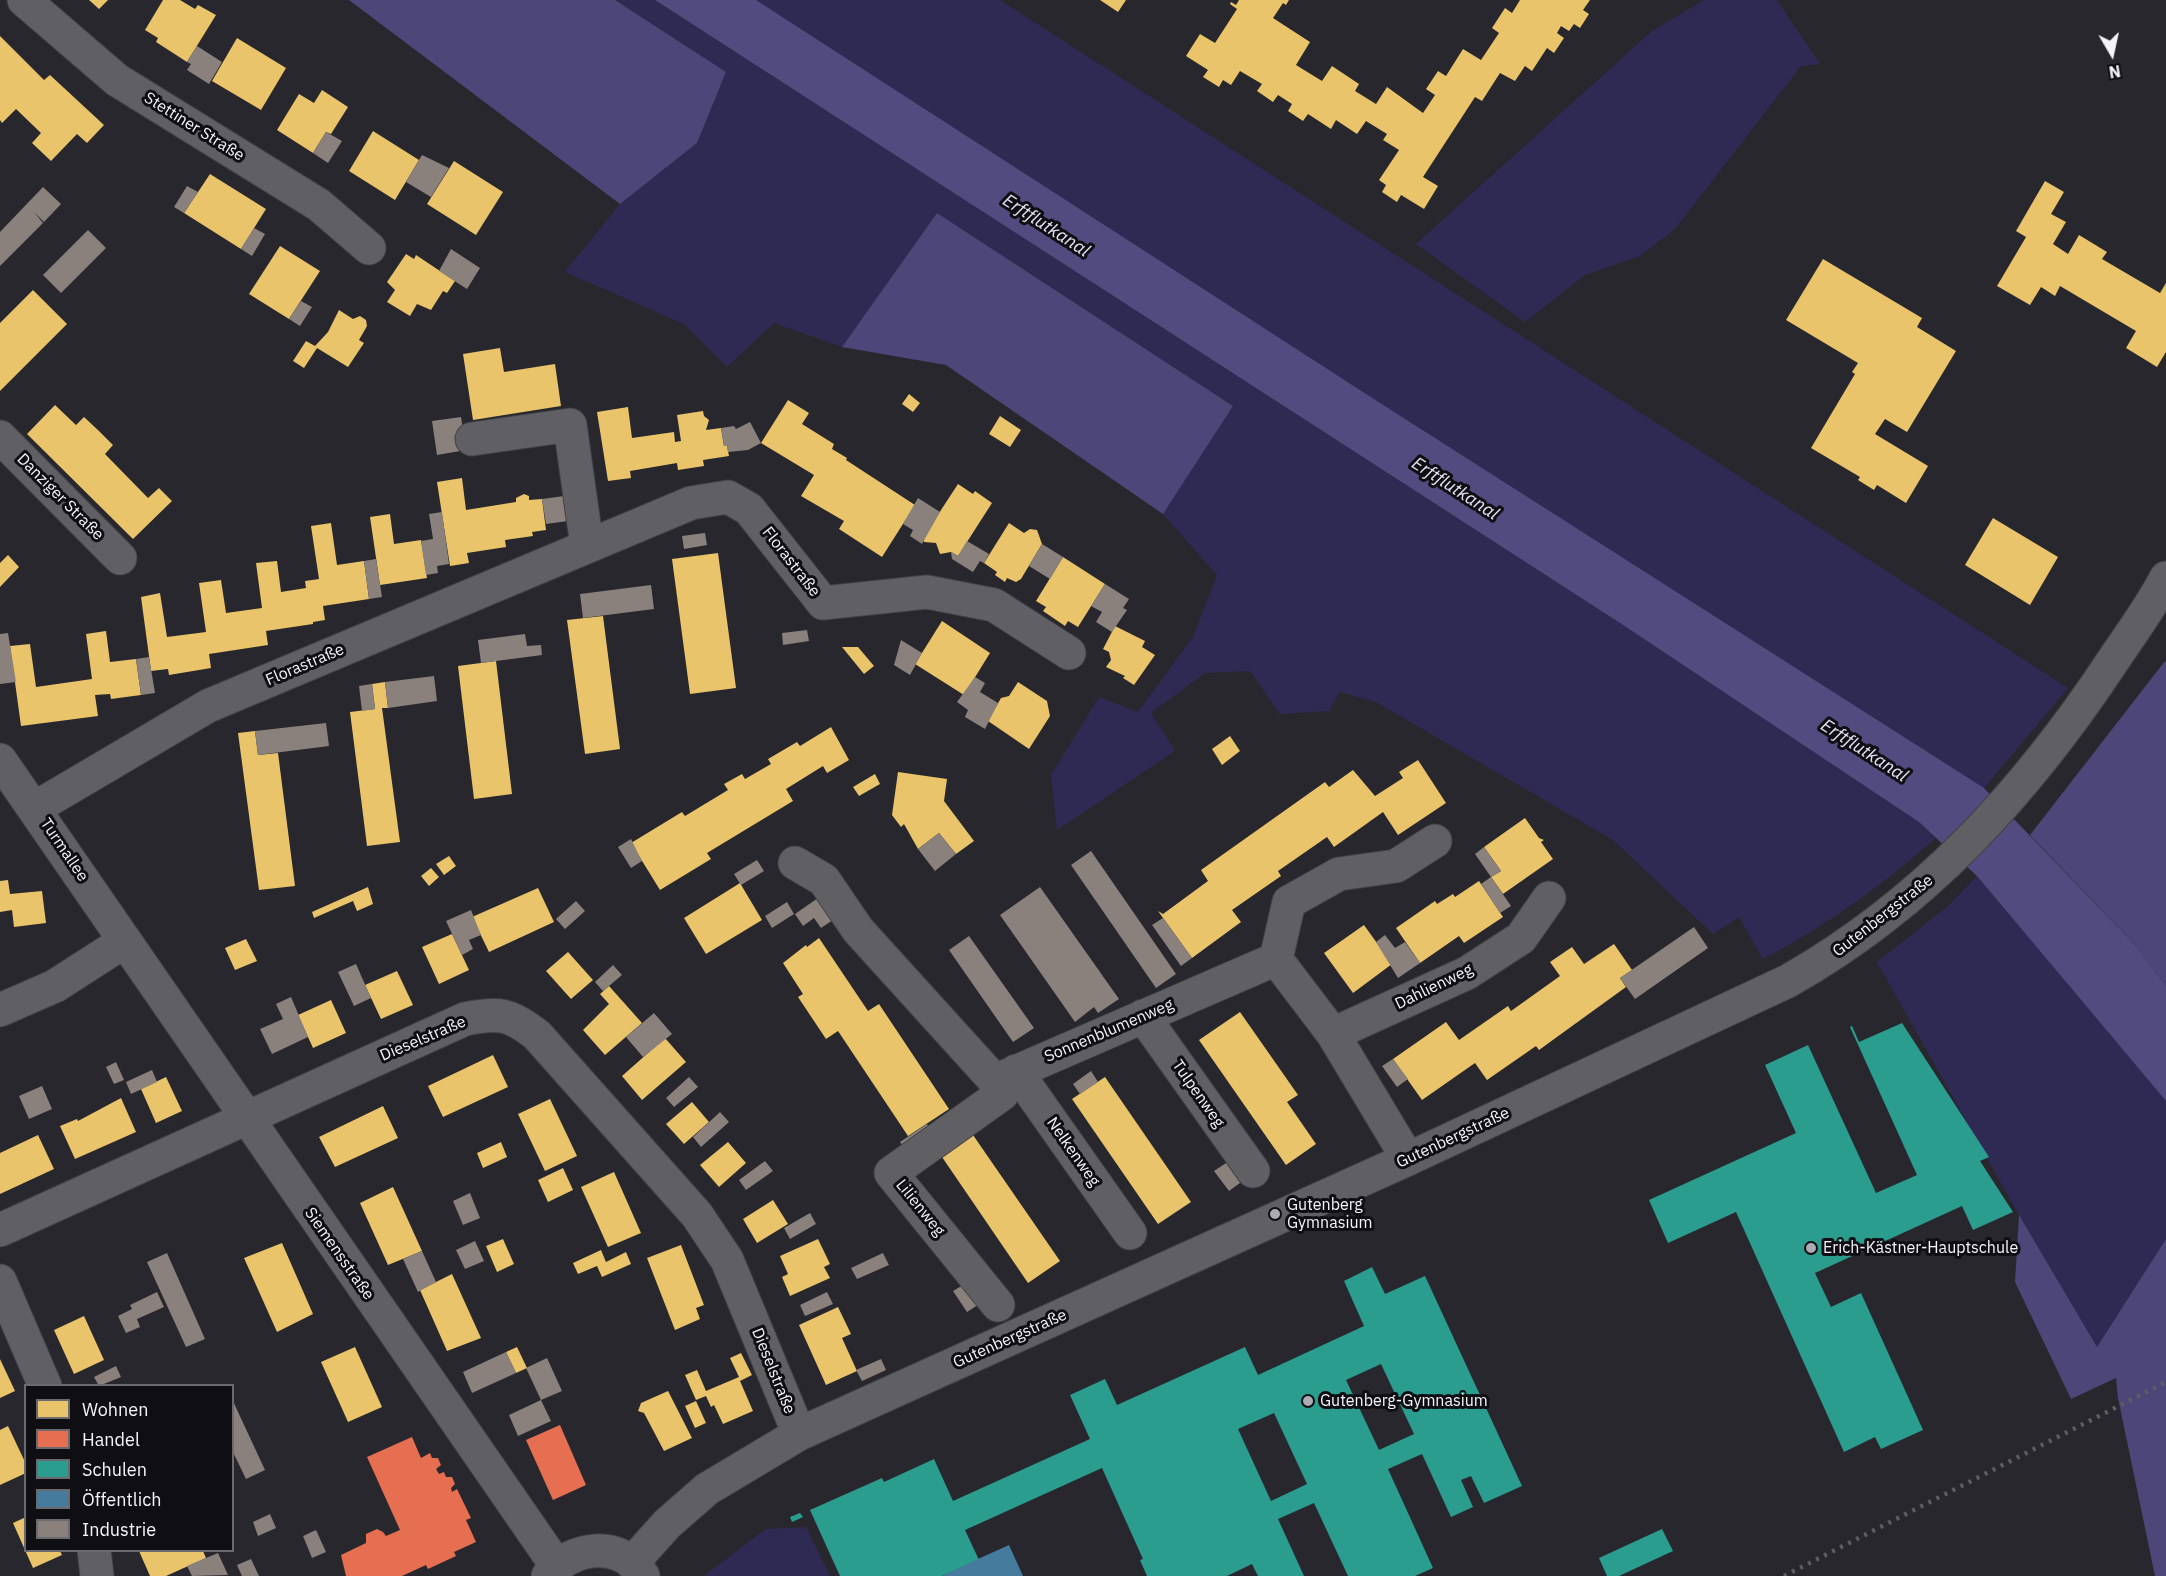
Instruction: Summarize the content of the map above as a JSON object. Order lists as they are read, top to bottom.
{
  "streets": {
    "street": [
      "Stettiner Straße",
      "Danziger Straße",
      "Florastraße",
      "Turmallee",
      "Gutenbergstraße",
      "Dahlienweg",
      "Sonnenblumenweg",
      "Dieselstraße",
      "Tulpenweg",
      "Nelkenweg",
      "Lilienweg",
      "Siemensstraße"
    ]
  },
  "crossings": [
    ["Florastraße", "Turmallee"],
    ["Turmallee", "Siemensstraße"],
    ["Gutenbergstraße", "Dieselstraße"],
    ["Sonnenblumenweg", "Tulpenweg"],
    ["Sonnenblumenweg", "Nelkenweg"],
    ["Sonnenblumenweg", "Lilienweg"],
    ["Dieselstraße", "Siemensstraße"],
    ["Nelkenweg", "Lilienweg"]
  ],
  "water": ["Erftflutkanal"],
  "places": ["Gutenberg Gymnasium", "Erich-Kästner-Hauptschule", "Gutenberg-Gymnasium"],
  "legend": [
    "Wohnen",
    "Handel",
    "Schulen",
    "Öffentlich",
    "Industrie"
  ],
  "north": "bottom"
}
